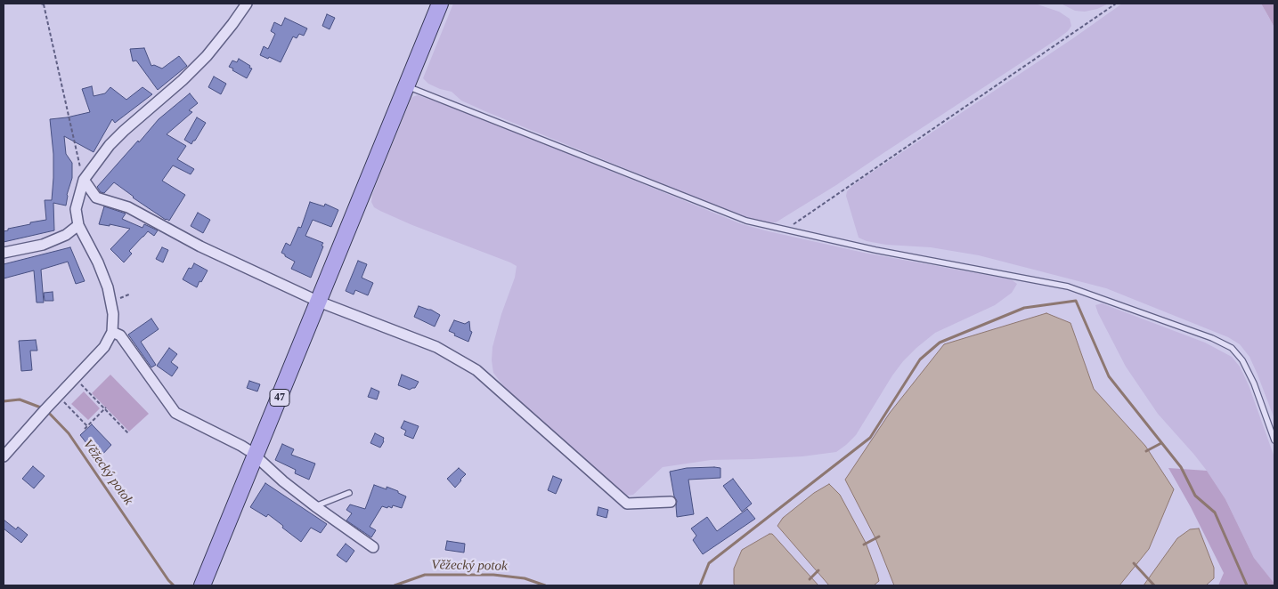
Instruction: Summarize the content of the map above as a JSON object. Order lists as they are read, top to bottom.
{
  "streets": {
    "main road": ["47"]
  },
  "water": ["Věžecký potok"]
}
